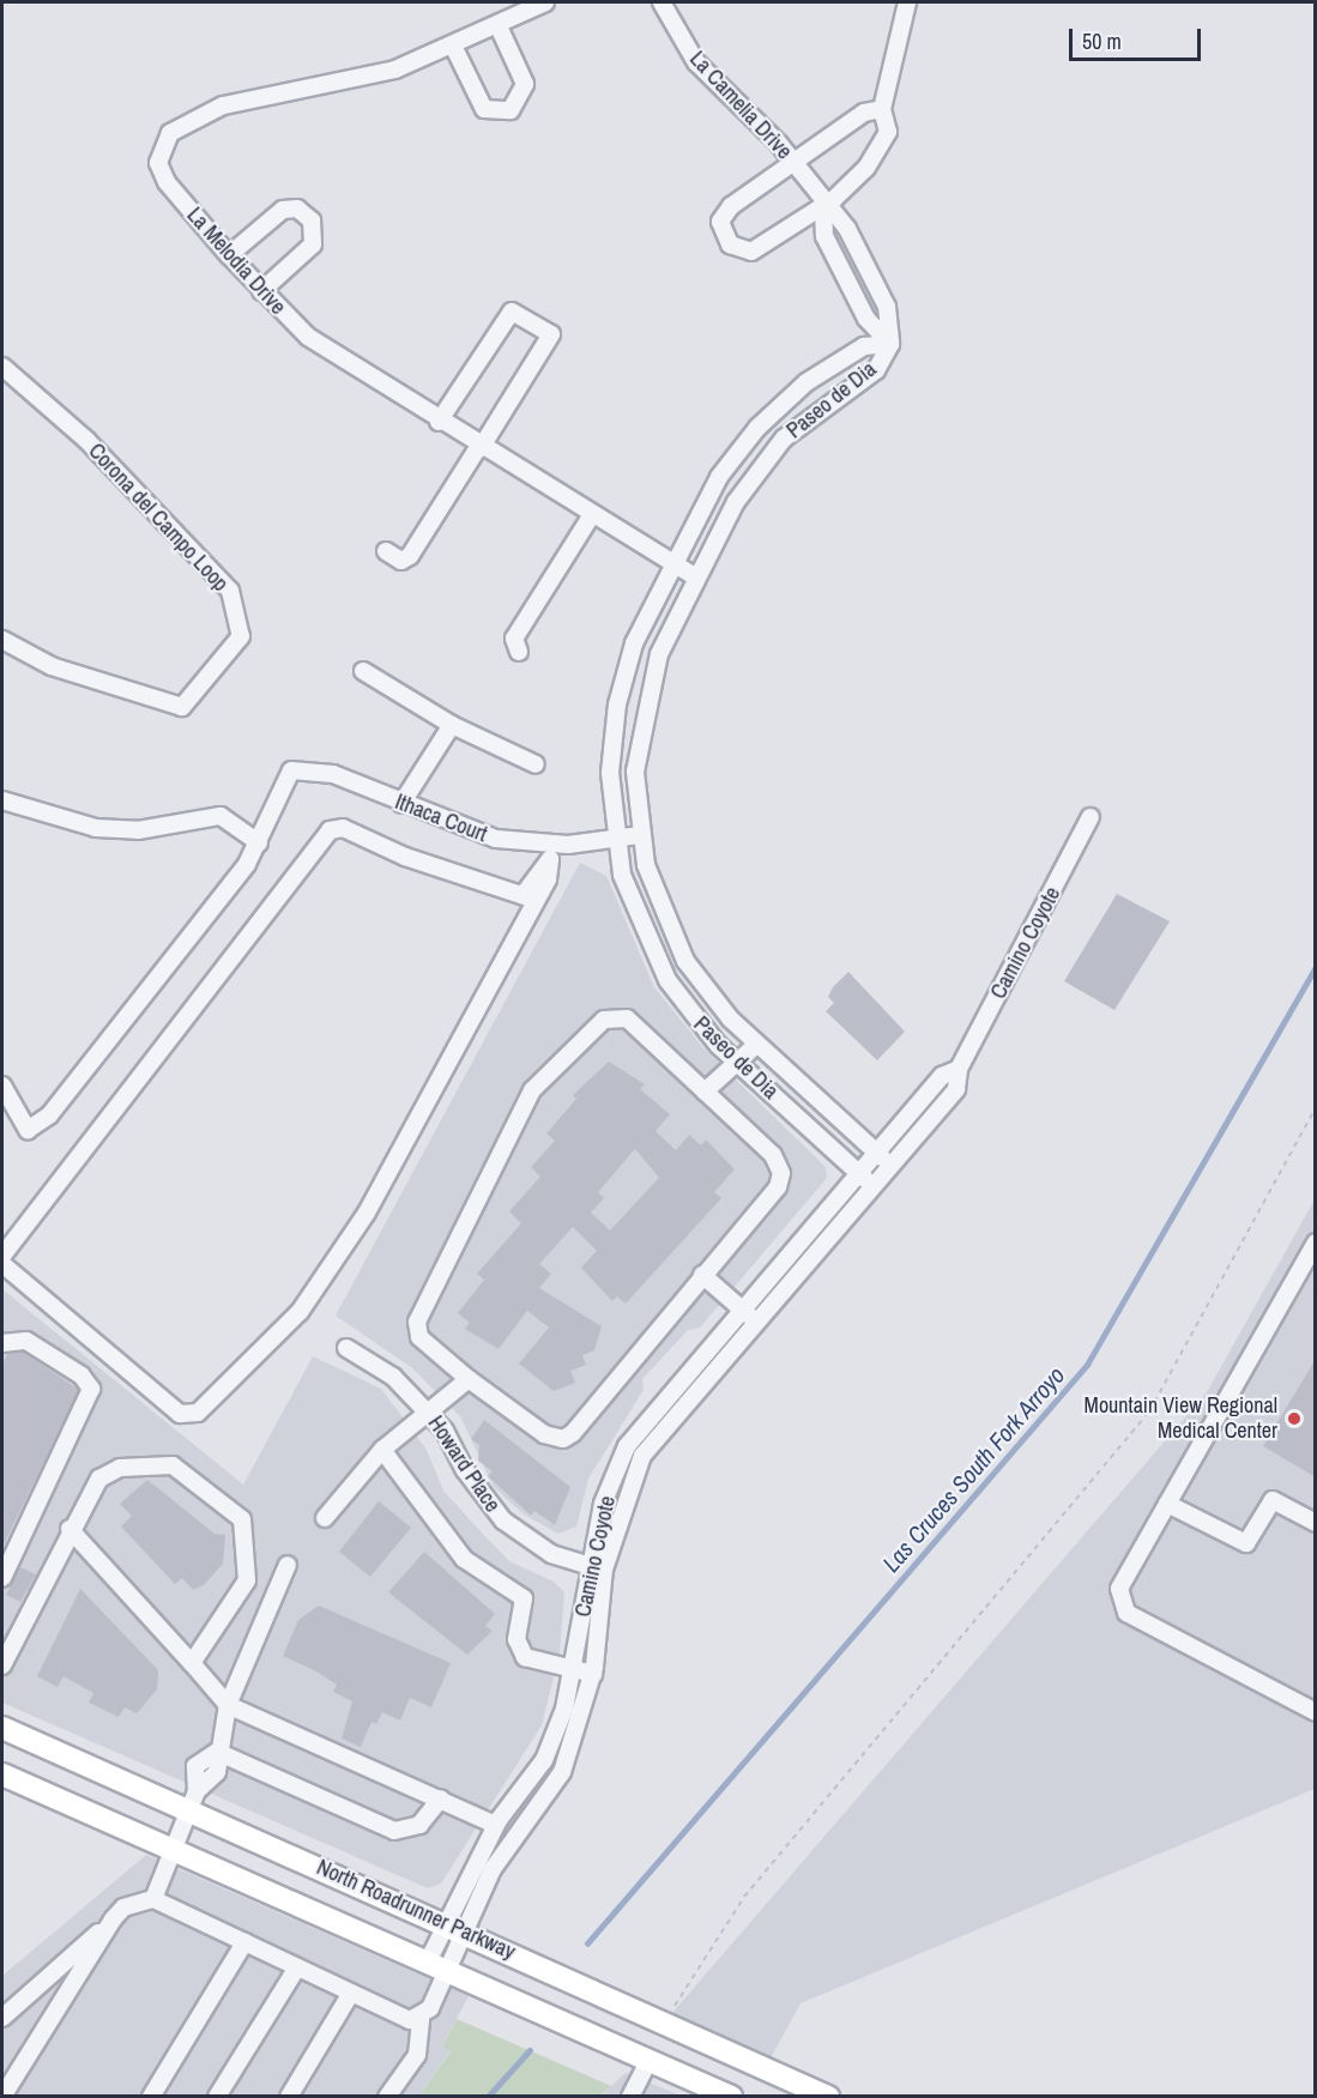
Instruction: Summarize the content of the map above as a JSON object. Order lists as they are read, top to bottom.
{
  "streets": {
    "main road": ["North Roadrunner Parkway"],
    "street": [
      "La Camelia Drive",
      "La Melodia Drive",
      "Paseo de Dia",
      "Corona del Campo Loop",
      "Ithaca Court",
      "Camino Coyote",
      "Howard Place"
    ]
  },
  "crossings": [
    ["La Camelia Drive", "Paseo de Dia"],
    ["La Melodia Drive", "Paseo de Dia"],
    ["Paseo de Dia", "Ithaca Court"],
    ["Paseo de Dia", "Camino Coyote"],
    ["Camino Coyote", "Howard Place"],
    ["Camino Coyote", "North Roadrunner Parkway"]
  ],
  "water": ["Las Cruces South Fork Arroyo"],
  "places": ["Mountain View Regional Medical Center"],
  "scale_bar": "50 m"
}
